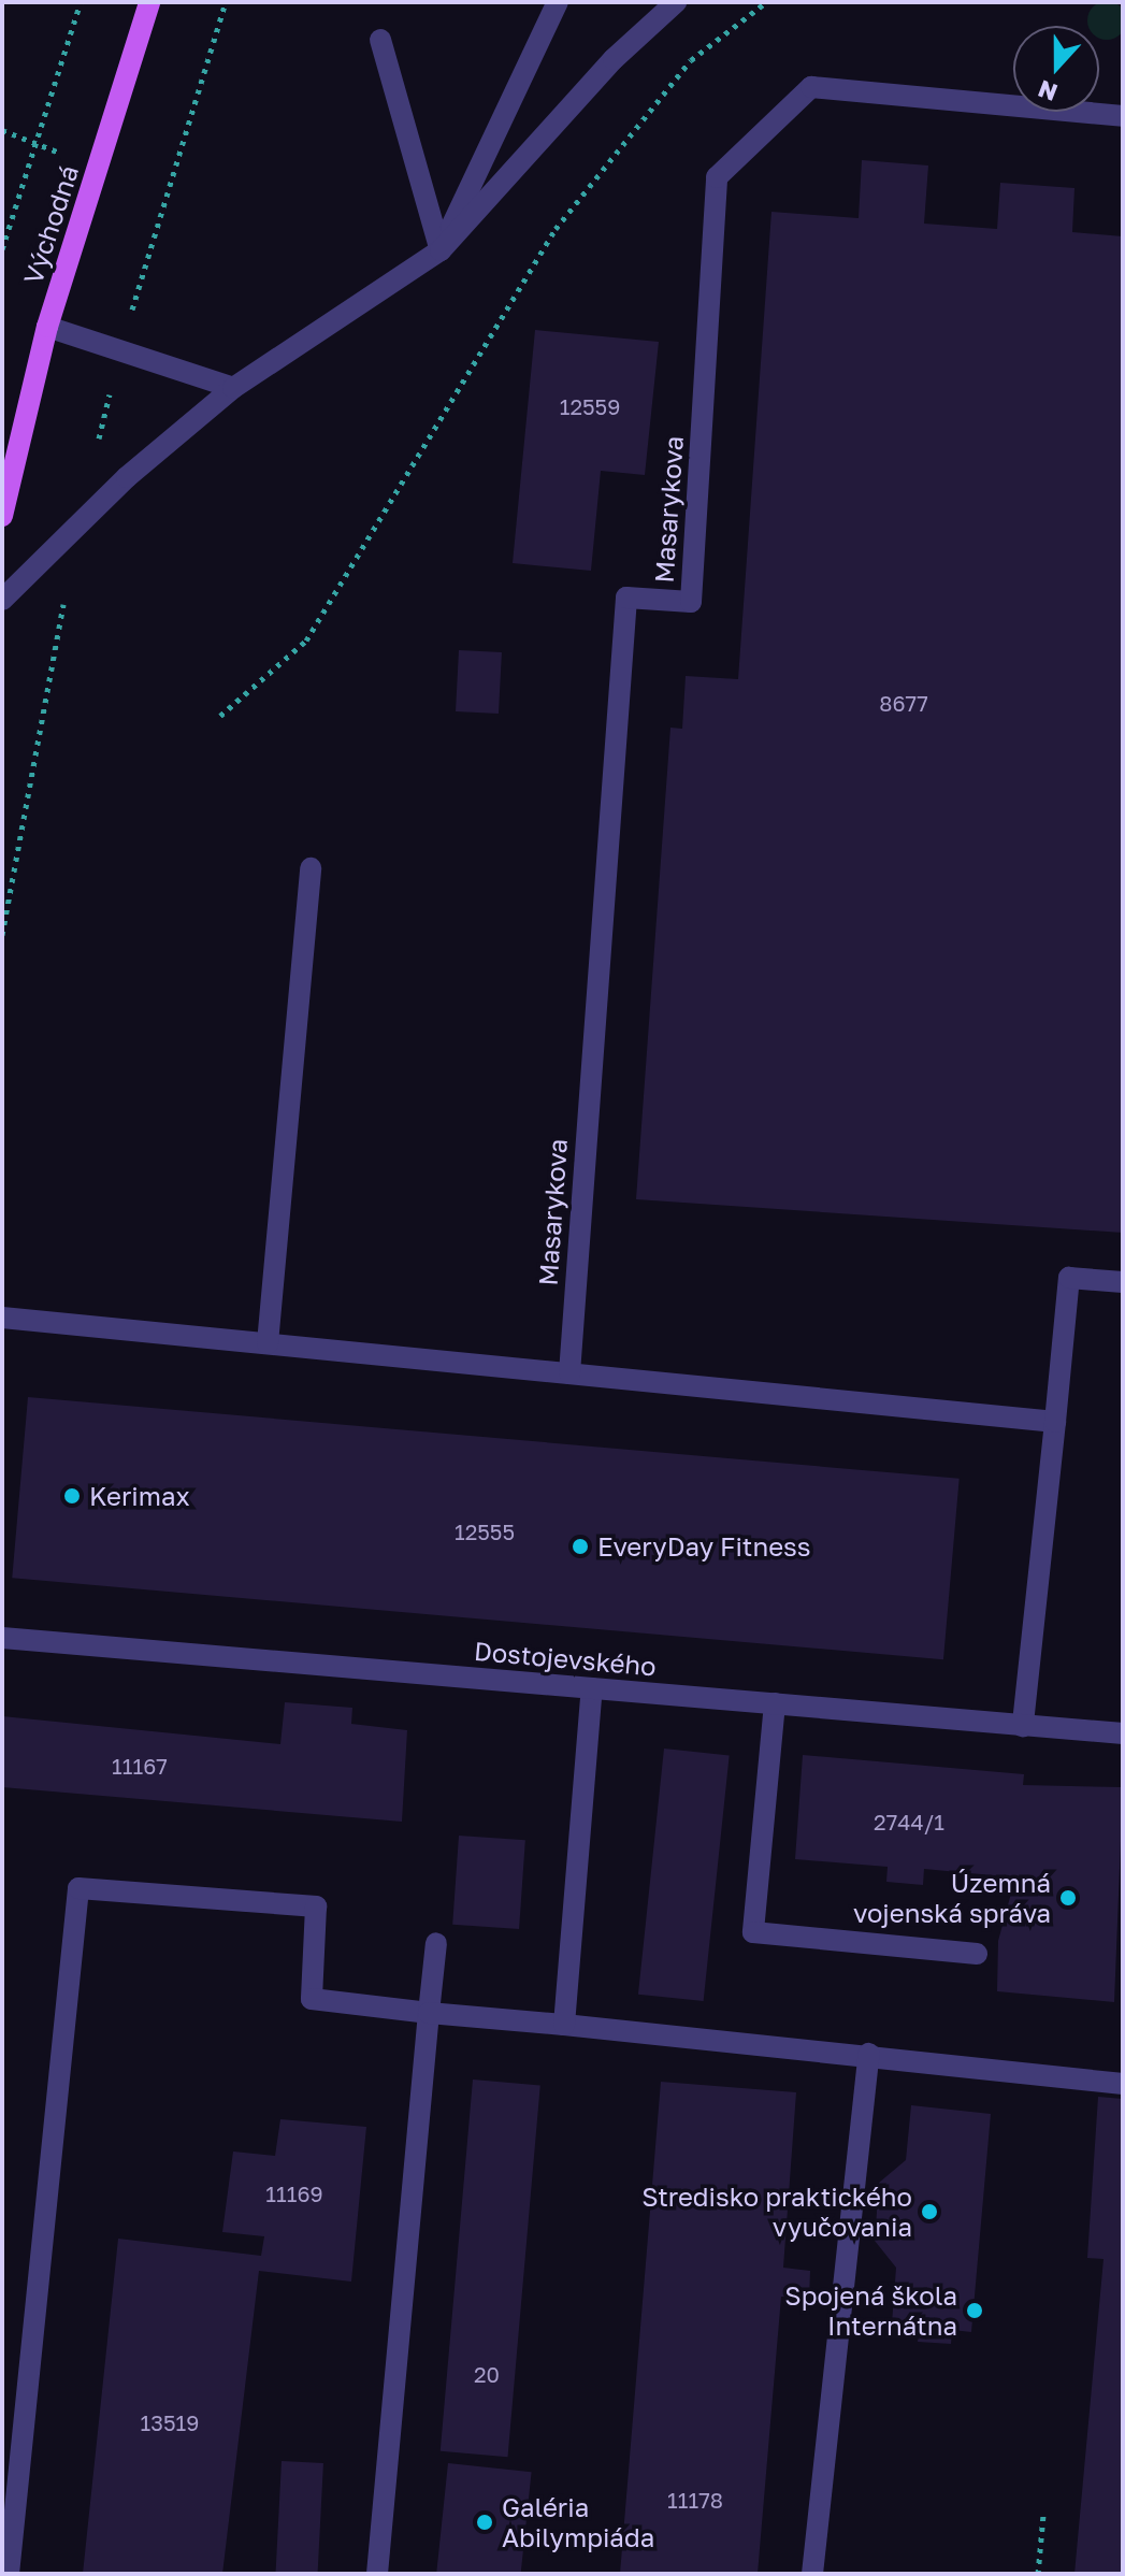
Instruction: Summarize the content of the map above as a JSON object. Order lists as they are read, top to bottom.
{
  "streets": {
    "main road": ["Východná"],
    "street": ["Masarykova", "Dostojevského"]
  },
  "places": [
    "Kerimax",
    "EveryDay Fitness",
    "Územná vojenská správa",
    "Stredisko praktického vyučovania",
    "Spojená škola Internátna",
    "Galéria Abilympiáda"
  ],
  "house_numbers": [
    "12559",
    "8677",
    "12555",
    "11167",
    "2744/1",
    "11169",
    "20",
    "13519",
    "11178"
  ],
  "north": "bottom"
}
